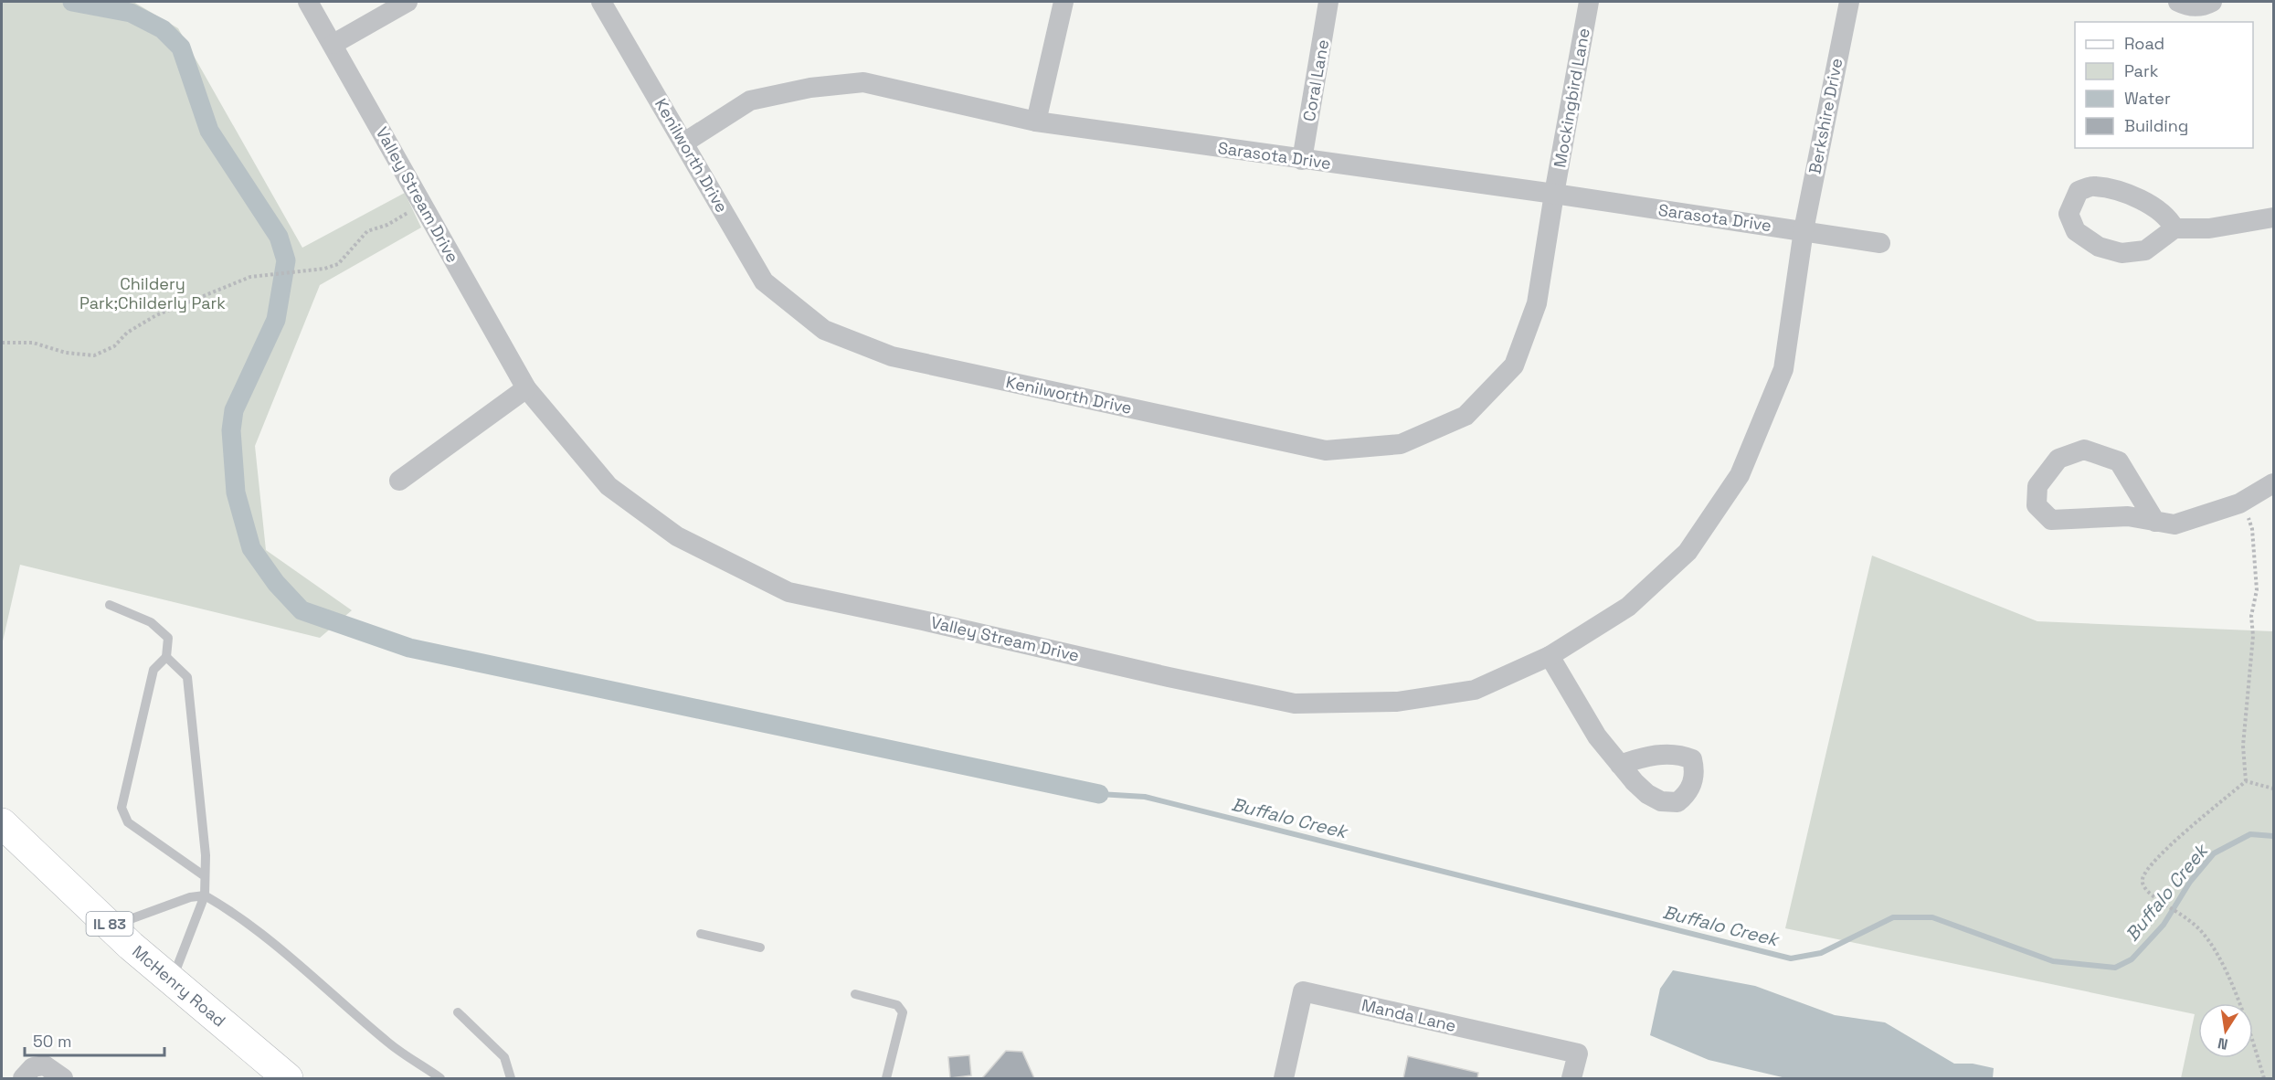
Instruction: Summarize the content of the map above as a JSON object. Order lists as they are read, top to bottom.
{
  "streets": {
    "main road": ["IL 83", "McHenry Road"],
    "street": [
      "Coral Lane",
      "Mockingbird Lane",
      "Berkshire Drive",
      "Kenilworth Drive",
      "Sarasota Drive",
      "Valley Stream Drive",
      "Manda Lane"
    ]
  },
  "crossings": [
    ["Coral Lane", "Sarasota Drive"],
    ["Mockingbird Lane", "Kenilworth Drive"],
    ["Mockingbird Lane", "Sarasota Drive"],
    ["Berkshire Drive", "Sarasota Drive"],
    ["Berkshire Drive", "Valley Stream Drive"],
    ["Kenilworth Drive", "Sarasota Drive"],
    ["Sarasota Drive", "Valley Stream Drive"]
  ],
  "water": ["Buffalo Creek"],
  "parks": ["Childery Park;Childerly Park"],
  "legend": [
    "Road",
    "Park",
    "Water",
    "Building"
  ],
  "scale_bar": "50 m",
  "north": "bottom"
}
